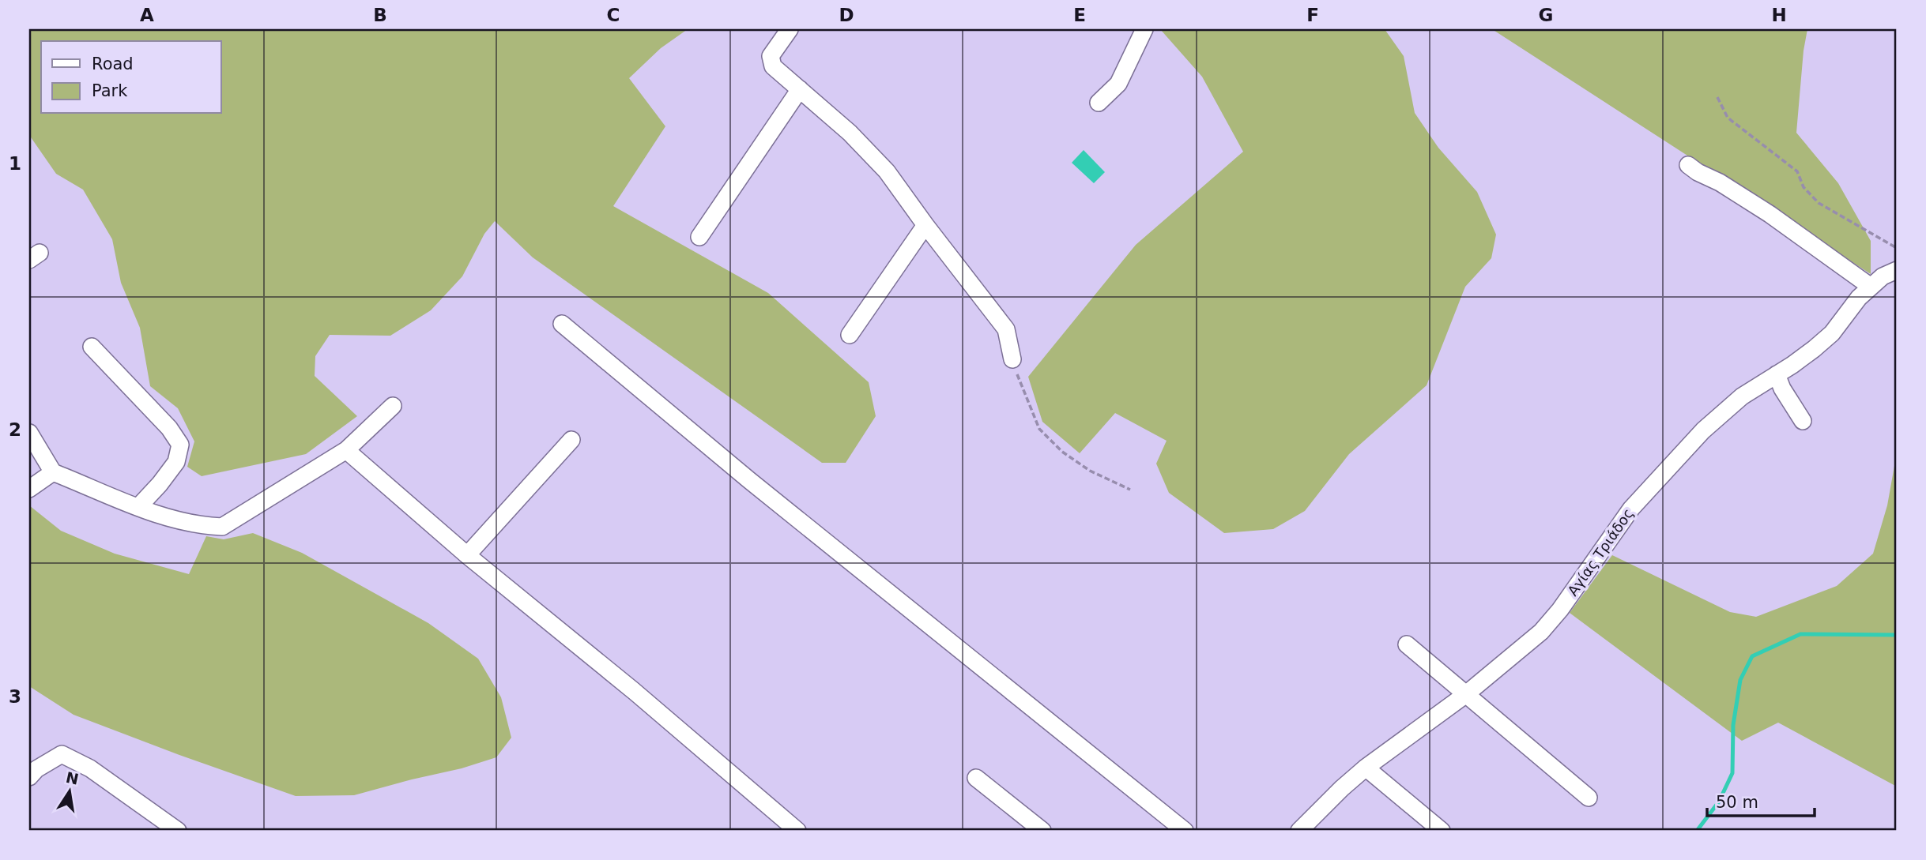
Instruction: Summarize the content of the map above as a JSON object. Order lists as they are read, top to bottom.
{
  "streets": {
    "street": ["Αγίας Τριάδος"]
  },
  "legend": ["Road", "Park"],
  "scale_bar": "50 m",
  "north": "top",
  "grid": {
    "columns": [
      "A",
      "B",
      "C",
      "D",
      "E",
      "F",
      "G",
      "H"
    ],
    "rows": ["1", "2", "3"]
  }
}
